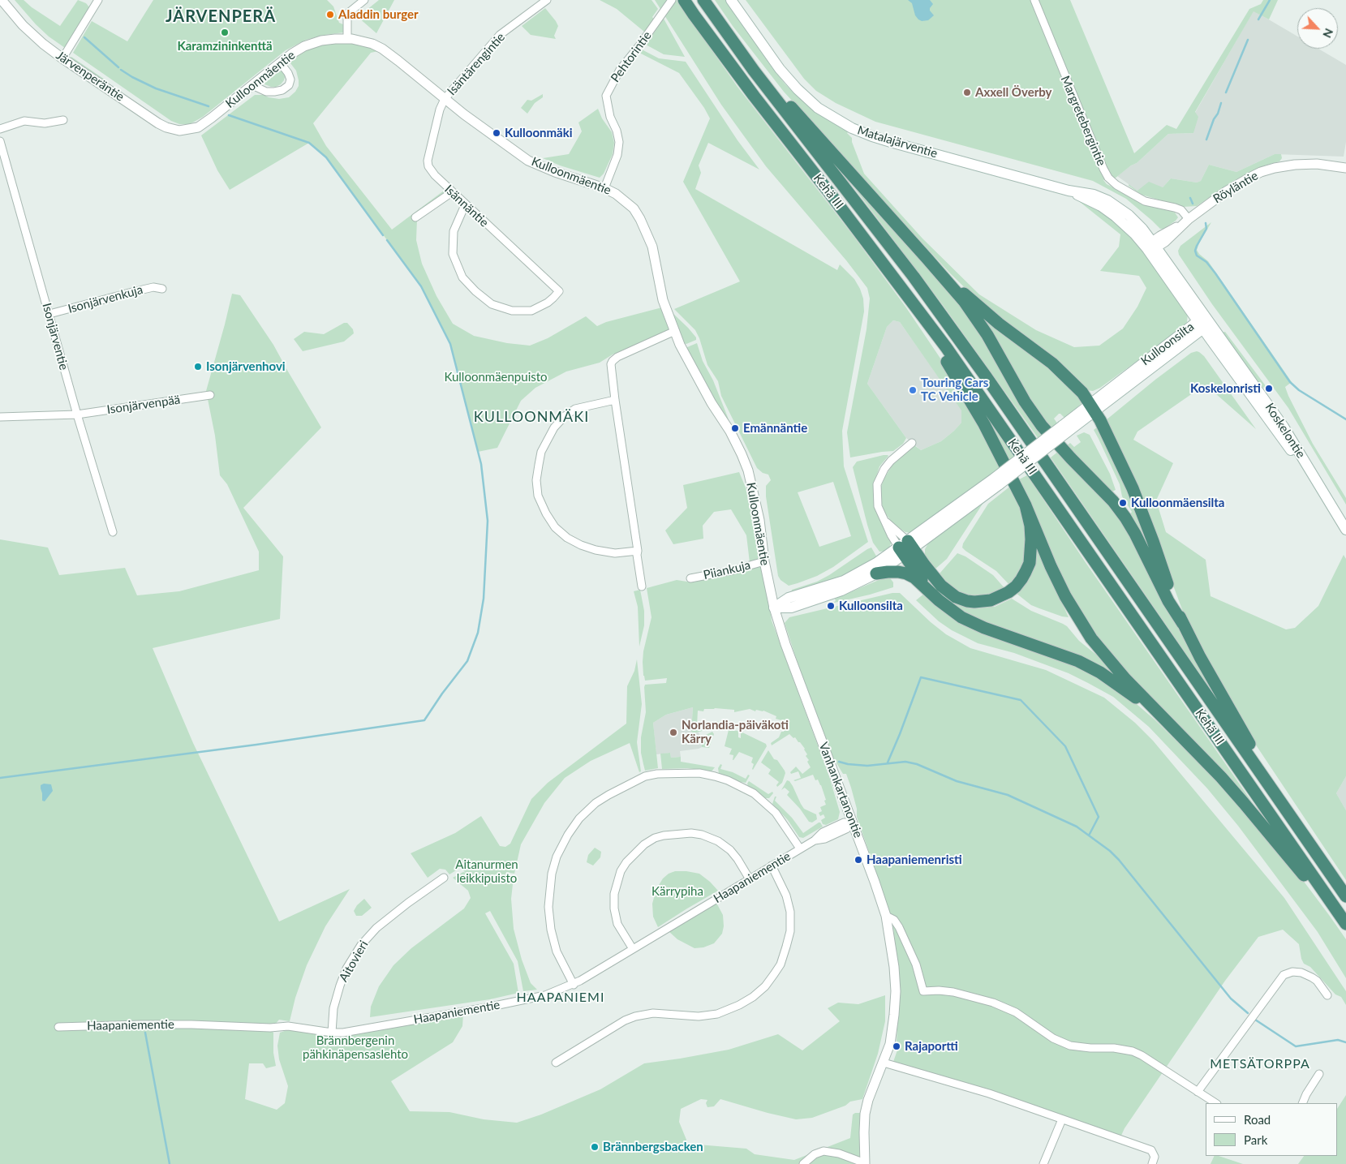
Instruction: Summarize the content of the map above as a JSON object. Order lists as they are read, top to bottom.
{
  "streets": {
    "highway": ["Kehä III"],
    "main road": ["Matalajärventie", "Kulloonsilta", "Koskelontie"],
    "street": [
      "Pehtorintie",
      "Isäntärengintie",
      "Järvenperäntie",
      "Kulloonmäentie",
      "Margretebergintie",
      "Röyläntie",
      "Isännäntie",
      "Isonjärvenkuja",
      "Isonjärventie",
      "Isonjärvenpää",
      "Piiankuja",
      "Vanhankartanontie",
      "Haapaniementie",
      "Aitovieri"
    ]
  },
  "crossings": [
    ["Pehtorintie", "Kulloonmäentie"],
    ["Isäntärengintie", "Kulloonmäentie"],
    ["Isäntärengintie", "Isännäntie"],
    ["Järvenperäntie", "Kulloonmäentie"],
    ["Kulloonmäentie", "Isännäntie"],
    ["Kulloonmäentie", "Kulloonsilta"],
    ["Kulloonmäentie", "Piiankuja"],
    ["Kulloonmäentie", "Vanhankartanontie"],
    ["Margretebergintie", "Röyläntie"],
    ["Matalajärventie", "Röyläntie"],
    ["Matalajärventie", "Kulloonsilta"],
    ["Matalajärventie", "Koskelontie"],
    ["Isonjärvenkuja", "Isonjärventie"],
    ["Isonjärventie", "Isonjärvenpää"],
    ["Kulloonsilta", "Koskelontie"],
    ["Kulloonsilta", "Vanhankartanontie"],
    ["Vanhankartanontie", "Haapaniementie"],
    ["Haapaniementie", "Aitovieri"]
  ],
  "districts": [
    "JÄRVENPERÄ",
    "KULLOONMÄKI",
    "HAAPANIEMI",
    "METSÄTORPPA"
  ],
  "parks": [
    "Kulloonmäenpuisto",
    "Aitanurmen leikkipuisto",
    "Kärrypiha",
    "Brännbergenin pähkinäpensaslehto"
  ],
  "places": [
    "Aladdin burger",
    "Karamzininkenttä",
    "Axxell Överby",
    "Kulloonmäki",
    "Isonjärvenhovi",
    "Koskelonristi",
    "Touring Cars TC Vehicle",
    "Emännäntie",
    "Kulloonmäensilta",
    "Kulloonsilta",
    "Norlandia-päiväkoti Kärry",
    "Haapaniemenristi",
    "Rajaportti",
    "Brännbergsbacken"
  ],
  "legend": ["Road", "Park"],
  "north": "bottom right"
}
